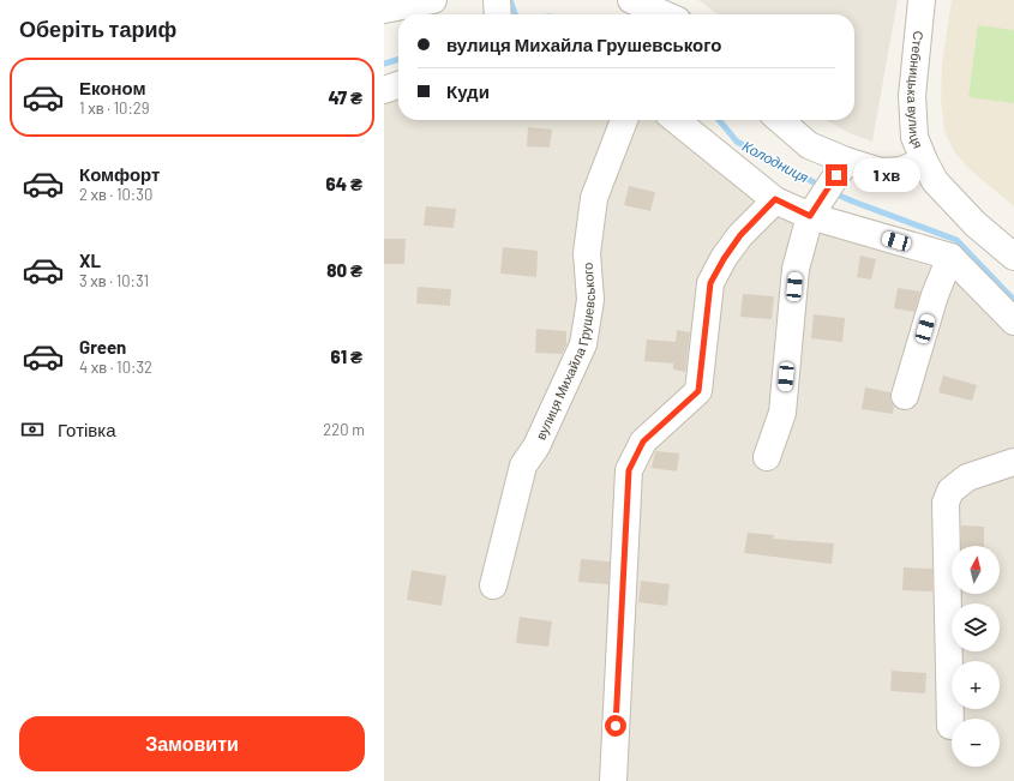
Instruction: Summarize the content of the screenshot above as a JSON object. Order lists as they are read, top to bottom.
{
  "streets": {
    "street": ["Стебницька вулиця", "вулиця Михайла Грушевського"]
  },
  "water": ["Колодниця"],
  "north": "top",
  "page": {
    "heading": "Оберіть тариф",
    "banner": ["вулиця Михайла Грушевського", "Куди"],
    "list": [
      {
        "name": "Економ",
        "note": "1 хв · 10:29",
        "value": "47 ₴"
      },
      {
        "name": "Комфорт",
        "note": "2 хв · 10:30",
        "value": "64 ₴"
      },
      {
        "name": "XL",
        "note": "3 хв · 10:31",
        "value": "80 ₴"
      },
      {
        "name": "Green",
        "note": "4 хв · 10:32",
        "value": "61 ₴"
      }
    ],
    "bubble": "1 хв",
    "pay": ["Готівка", "220 m"],
    "map_buttons": ["+", "−"],
    "buttons": "Замовити"
  }
}
